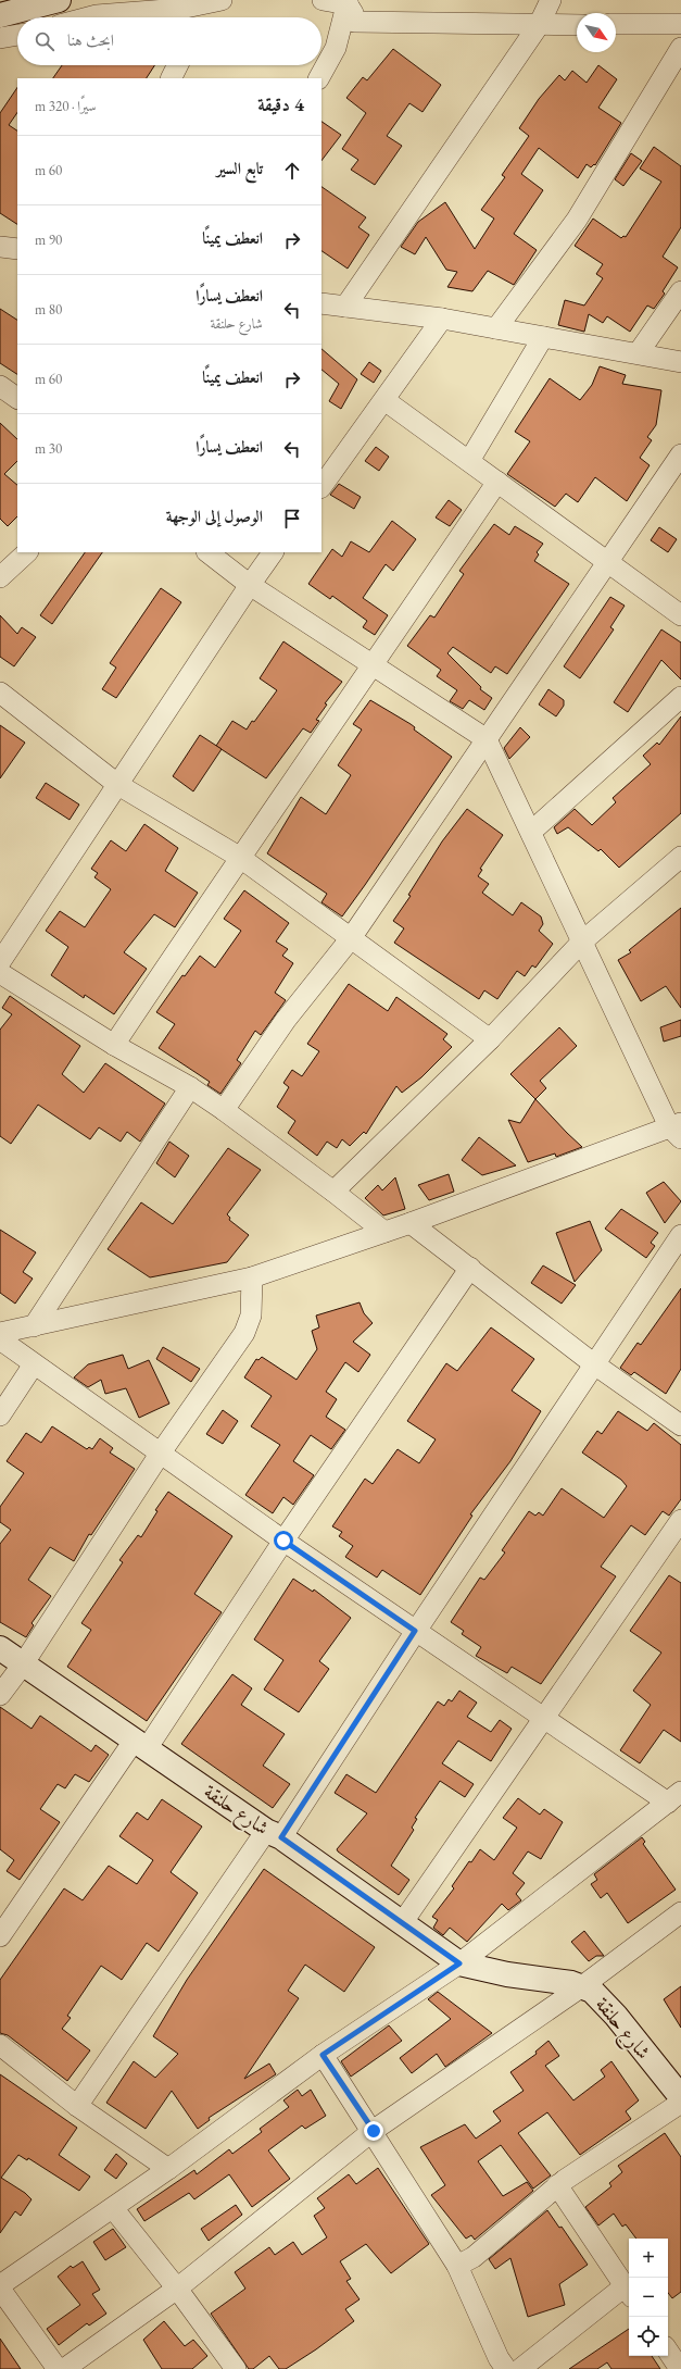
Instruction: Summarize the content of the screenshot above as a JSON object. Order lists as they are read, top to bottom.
{
  "streets": {
    "street": ["شارع حلنقة"]
  },
  "north": "bottom right",
  "page": {
    "search": "ابحث هنا",
    "heading": ["4 دقيقة", "سيرًا · 320 m"],
    "list": [
      ["تابع السير", "60 m"],
      ["انعطف يمينًا", "90 m"],
      ["انعطف يسارًا", "شارع حلنقة", "80 m"],
      ["انعطف يمينًا", "60 m"],
      ["انعطف يسارًا", "30 m"],
      "الوصول إلى الوجهة"
    ],
    "map_buttons": ["+", "−"]
  }
}
